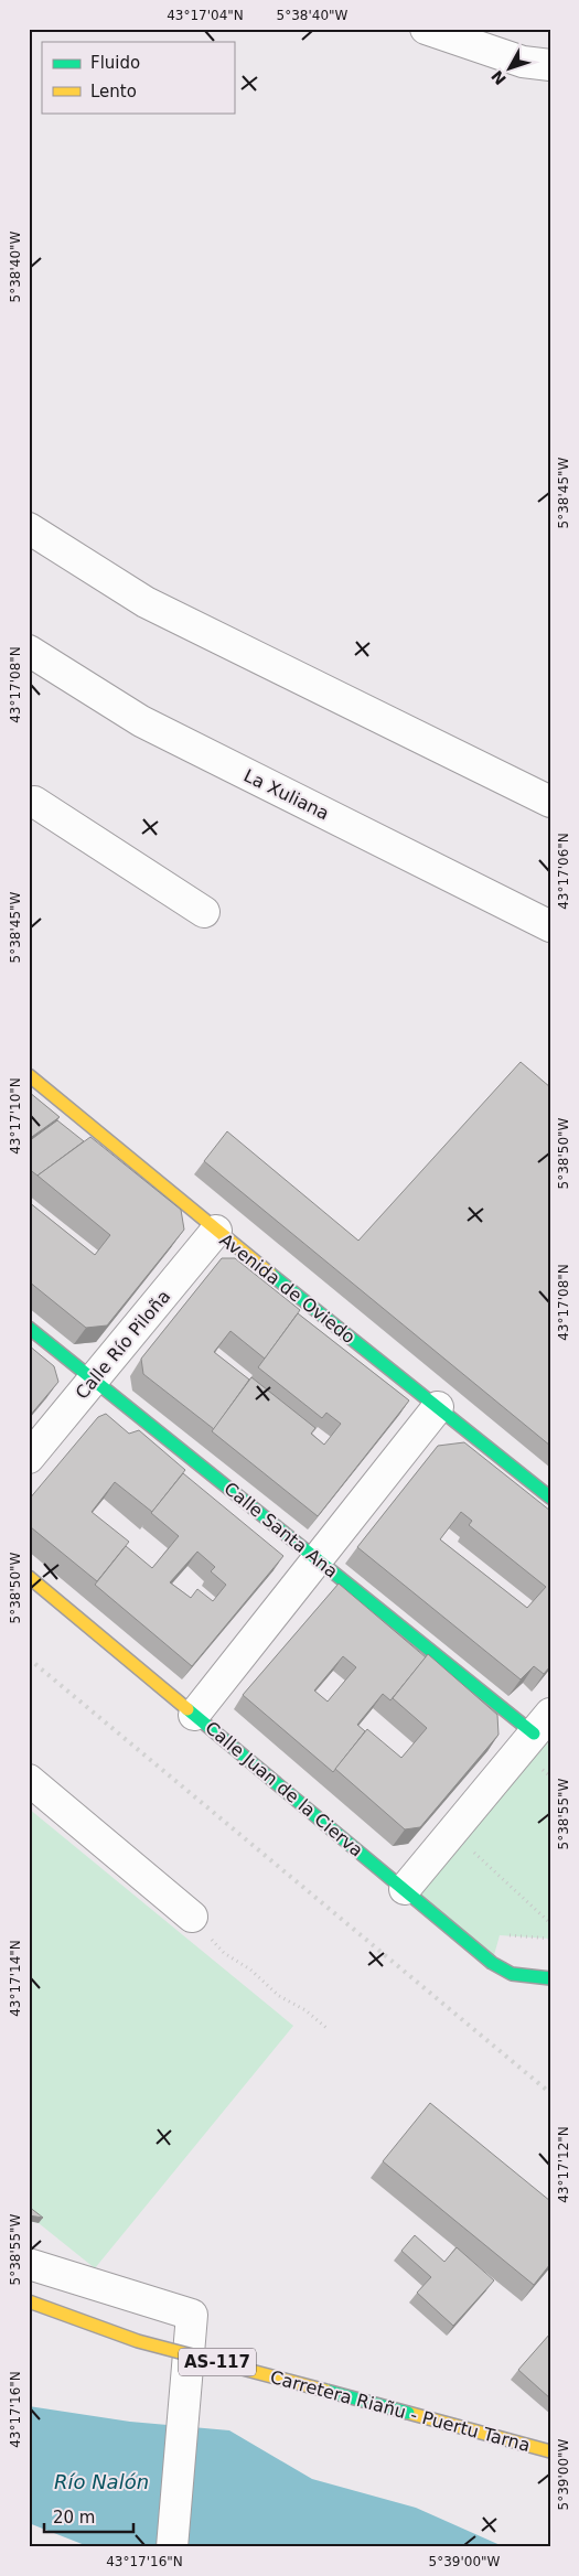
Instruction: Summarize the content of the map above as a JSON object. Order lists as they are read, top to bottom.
{
  "streets": {
    "street": [
      "La Xuliana",
      "Avenida de Oviedo",
      "Calle Río Piloña",
      "Calle Santa Ana",
      "Calle Juan de la Cierva",
      "AS-117",
      "Carretera Riañu - Puertu Tarna"
    ]
  },
  "crossings": [
    ["Avenida de Oviedo", "Calle Río Piloña"],
    ["Calle Río Piloña", "Calle Santa Ana"]
  ],
  "water": ["Río Nalón"],
  "legend": ["Fluido", "Lento"],
  "scale_bar": "20 m",
  "north": "bottom left",
  "coordinates": [
    "43°17'04\"N",
    "5°38'40\"W",
    "5°38'45\"W",
    "43°17'08\"N",
    "43°17'06\"N",
    "43°17'10\"N",
    "5°38'50\"W",
    "5°38'55\"W",
    "43°17'14\"N",
    "43°17'12\"N",
    "43°17'16\"N",
    "5°39'00\"W"
  ]
}
